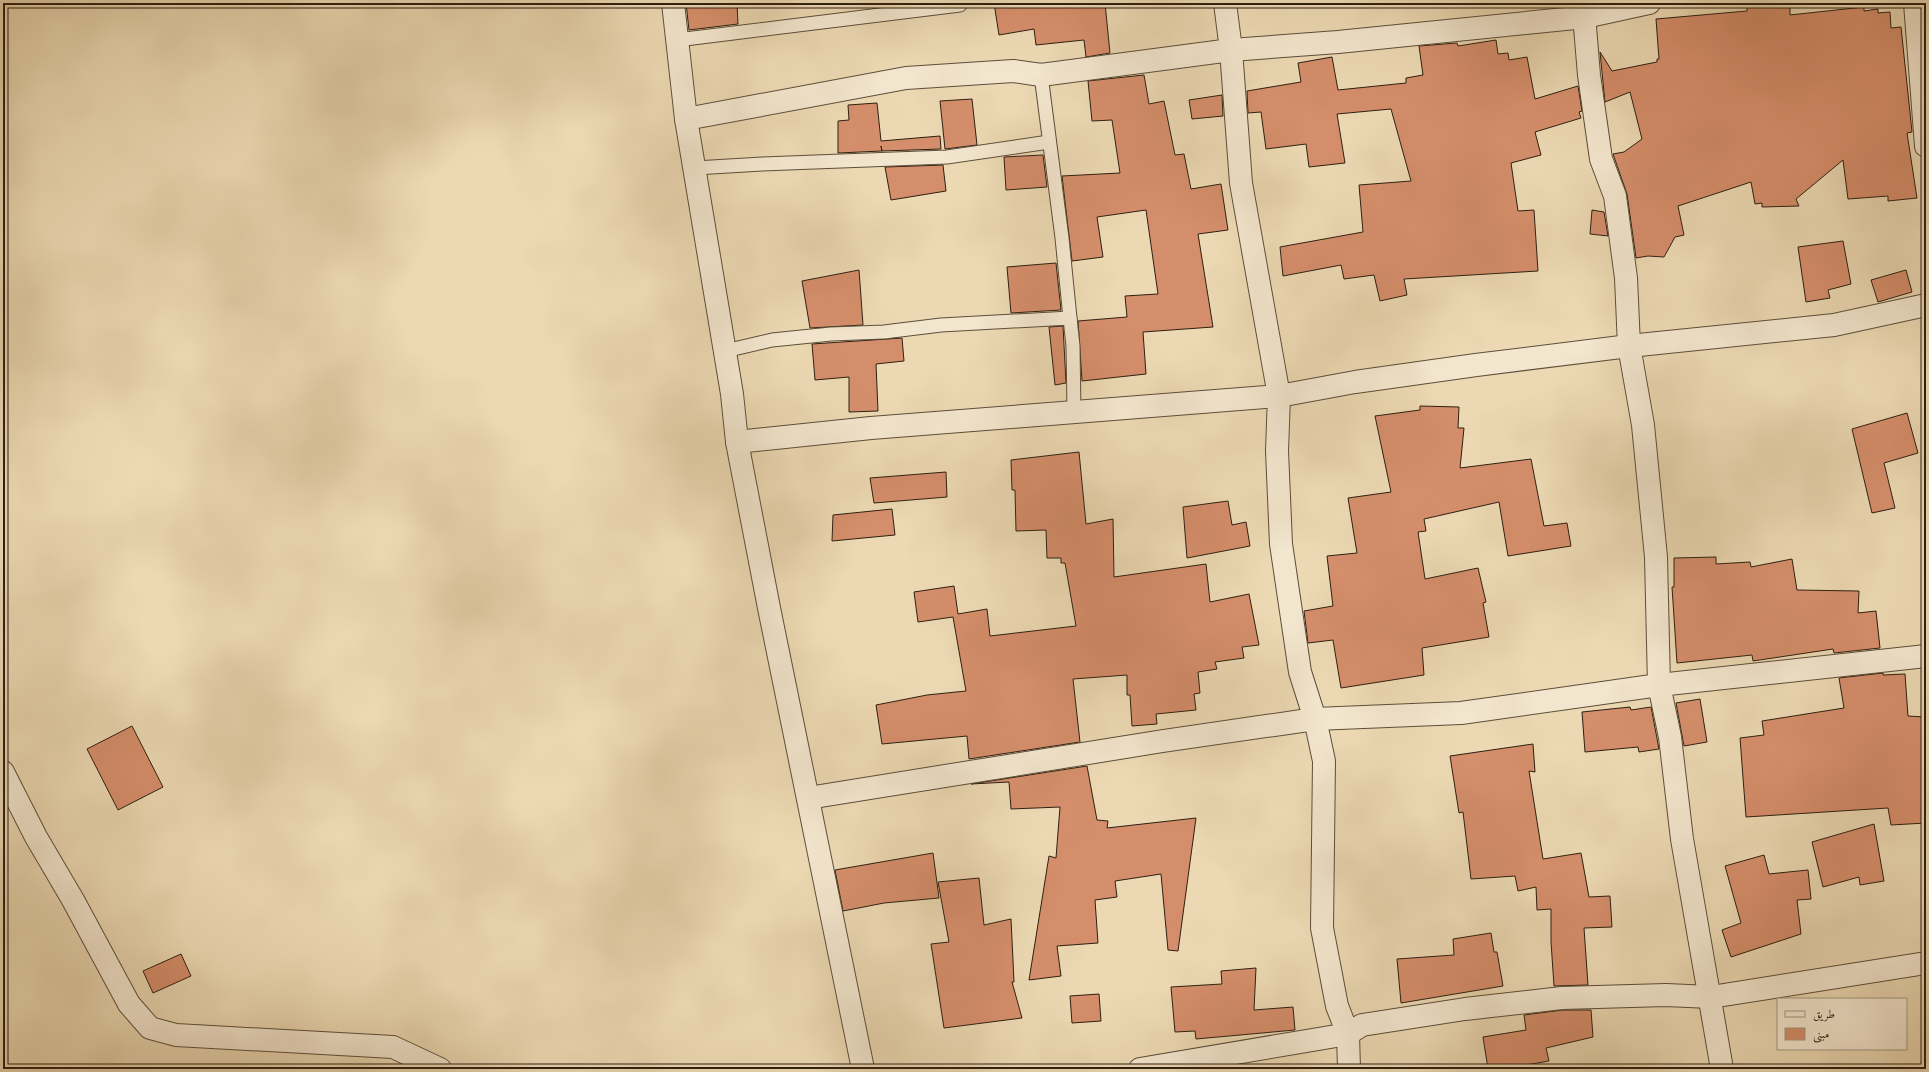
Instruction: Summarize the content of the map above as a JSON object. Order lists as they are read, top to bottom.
{
  "legend": ["طريق", "مبنى"]
}
